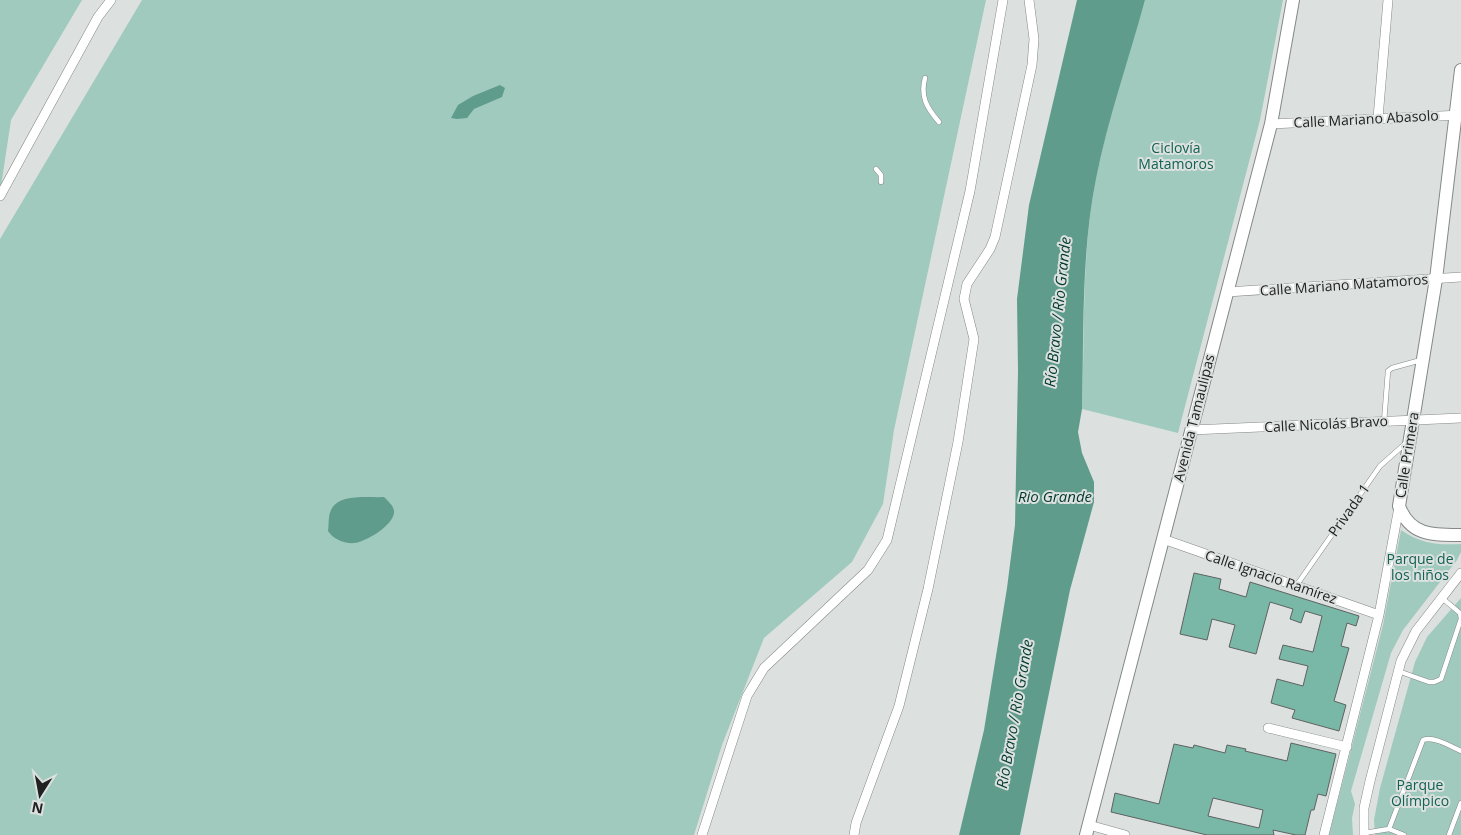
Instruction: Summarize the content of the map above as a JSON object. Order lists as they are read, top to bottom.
{
  "streets": {
    "street": [
      "Calle Mariano Abasolo",
      "Calle Mariano Matamoros",
      "Avenida Tamaulipas",
      "Calle Nicolás Bravo",
      "Calle Primera",
      "Calle Ignacio Ramírez"
    ],
    "lane": ["Privada 1"]
  },
  "crossings": [
    ["Calle Mariano Abasolo", "Avenida Tamaulipas"],
    ["Calle Mariano Abasolo", "Calle Primera"],
    ["Calle Mariano Matamoros", "Avenida Tamaulipas"],
    ["Calle Mariano Matamoros", "Calle Primera"],
    ["Avenida Tamaulipas", "Calle Nicolás Bravo"],
    ["Avenida Tamaulipas", "Calle Ignacio Ramírez"],
    ["Calle Nicolás Bravo", "Calle Primera"],
    ["Calle Primera", "Privada 1"],
    ["Calle Primera", "Calle Ignacio Ramírez"],
    ["Privada 1", "Calle Ignacio Ramírez"]
  ],
  "water": ["Río Bravo / Rio Grande", "Rio Grande"],
  "parks": ["Ciclovía Matamoros", "Parque de los niños", "Parque Olímpico"],
  "north": "bottom"
}
